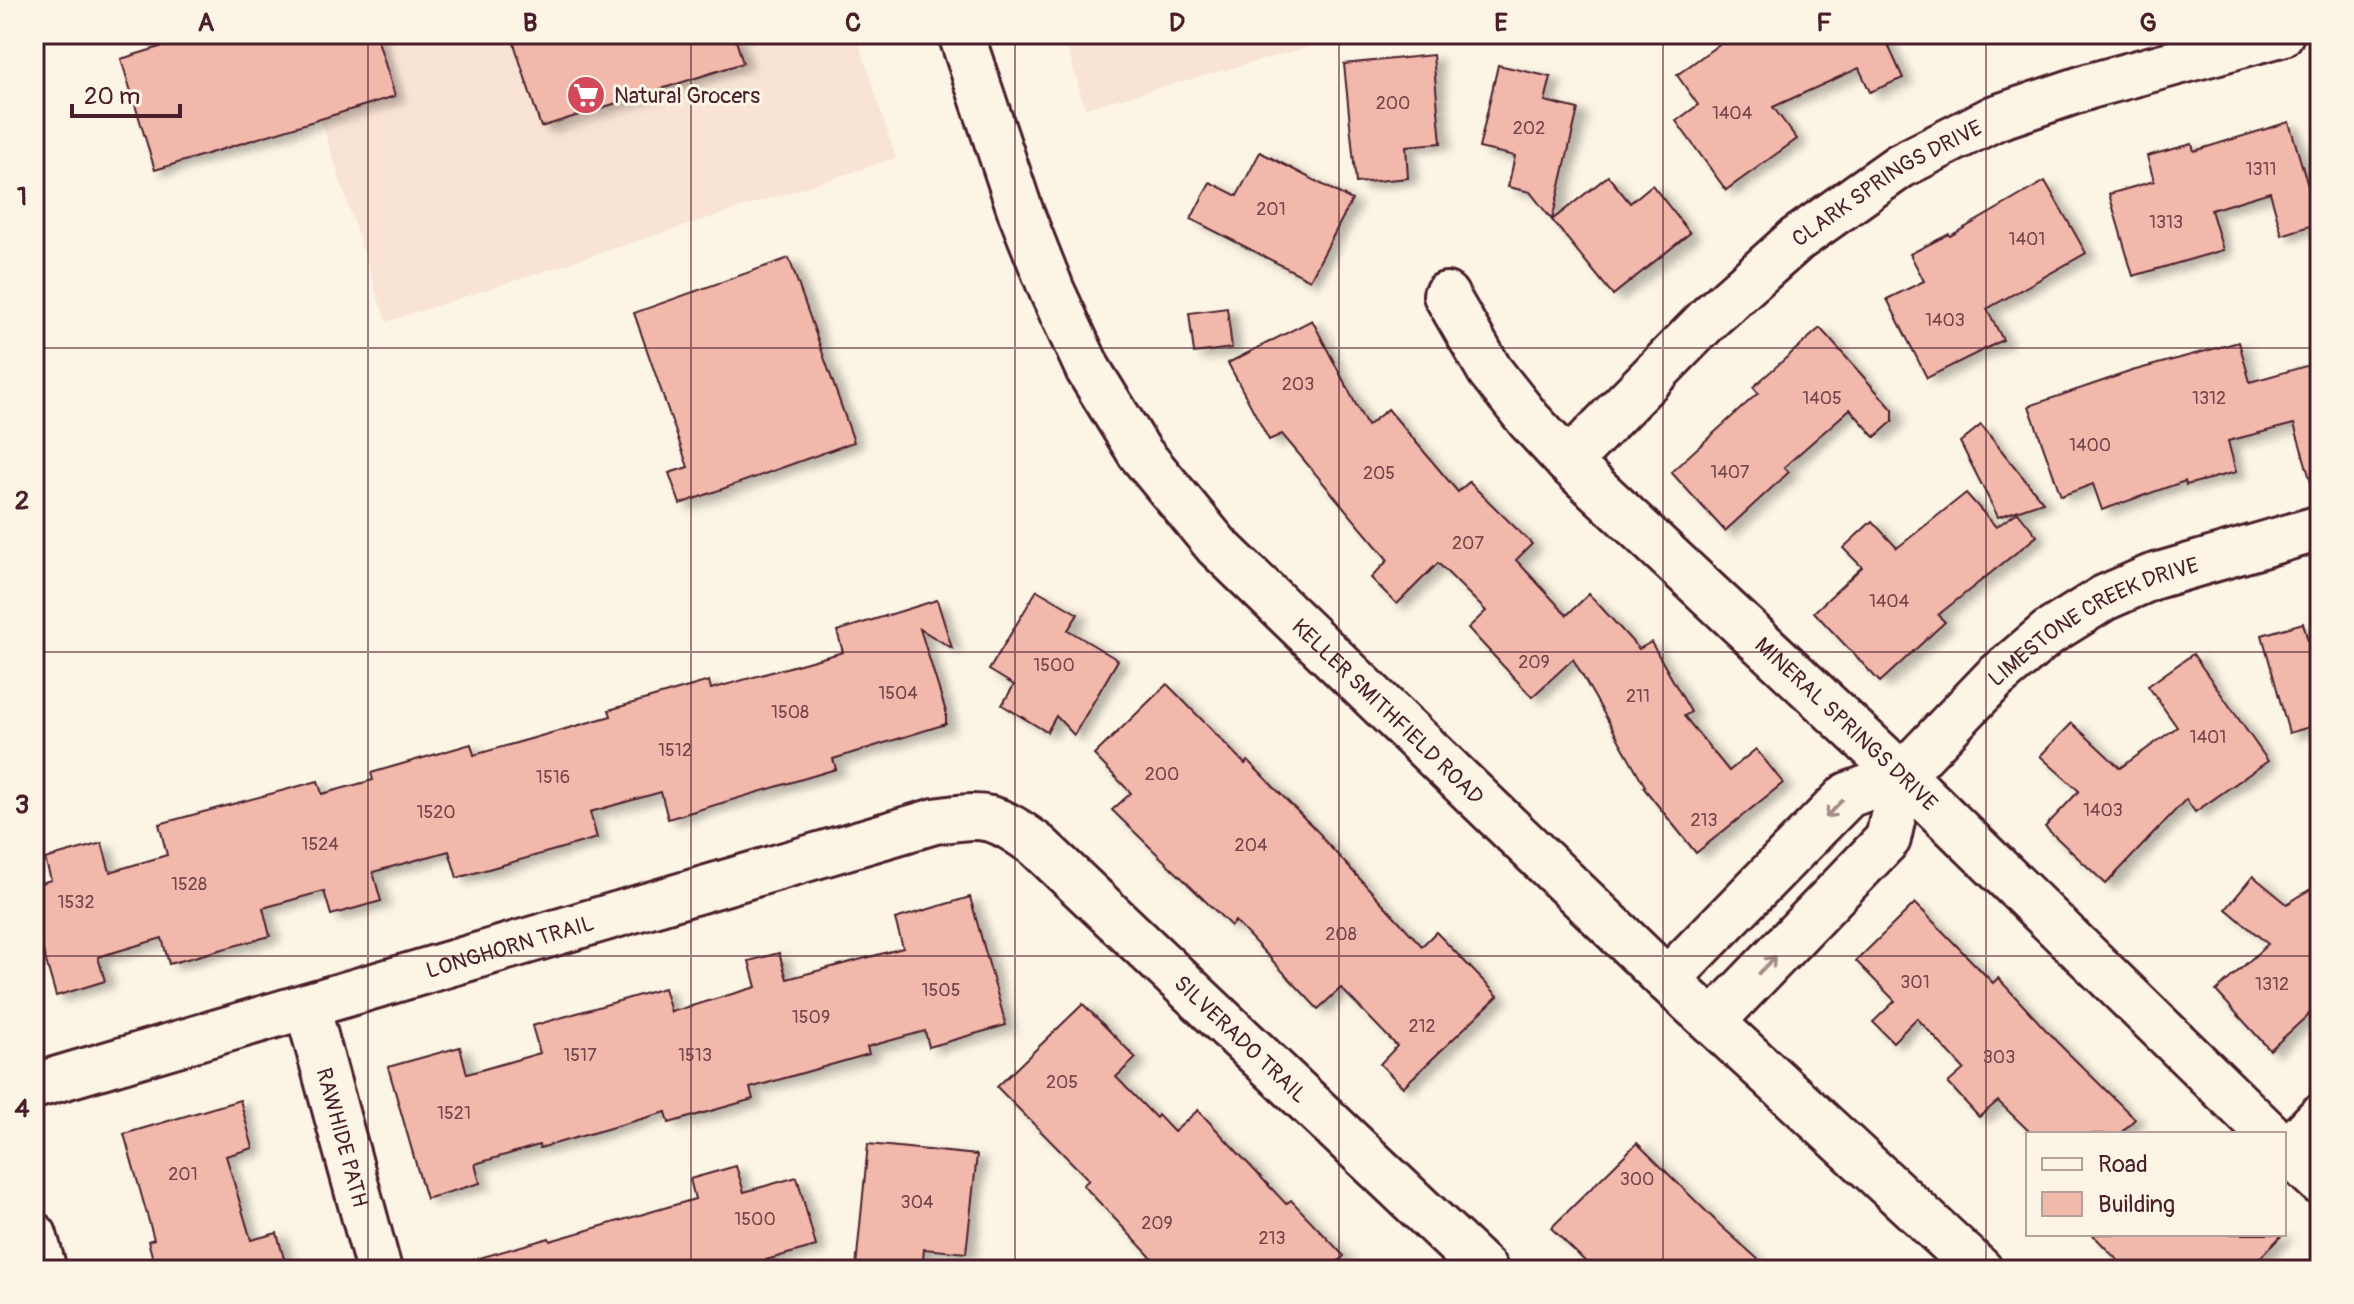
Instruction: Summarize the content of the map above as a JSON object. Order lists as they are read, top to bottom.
{
  "streets": {
    "street": [
      "CLARK SPRINGS DRIVE",
      "LIMESTONE CREEK DRIVE",
      "KELLER SMITHFIELD ROAD",
      "MINERAL SPRINGS DRIVE",
      "LONGHORN TRAIL",
      "SILVERADO TRAIL",
      "RAWHIDE PATH"
    ]
  },
  "crossings": [
    ["CLARK SPRINGS DRIVE", "MINERAL SPRINGS DRIVE"],
    ["LIMESTONE CREEK DRIVE", "KELLER SMITHFIELD ROAD"],
    ["LIMESTONE CREEK DRIVE", "MINERAL SPRINGS DRIVE"],
    ["LONGHORN TRAIL", "SILVERADO TRAIL"],
    ["LONGHORN TRAIL", "RAWHIDE PATH"]
  ],
  "places": {
    "supermarket": ["Natural Grocers"]
  },
  "house_numbers": [
    "200",
    "1404",
    "202",
    "1311",
    "201",
    "1313",
    "1401",
    "1403",
    "203",
    "1405",
    "1312",
    "1400",
    "1407",
    "205",
    "207",
    "1404",
    "209",
    "1500",
    "1504",
    "211",
    "1508",
    "1401",
    "1512",
    "200",
    "1516",
    "1403",
    "1520",
    "213",
    "1524",
    "204",
    "1528",
    "1532",
    "208",
    "301",
    "1312",
    "1505",
    "1509",
    "212",
    "1517",
    "1513",
    "303",
    "205",
    "1521",
    "201",
    "300",
    "304",
    "1500",
    "209",
    "213"
  ],
  "legend": ["Road", "Building"],
  "scale_bar": "20 m",
  "grid": {
    "columns": [
      "A",
      "B",
      "C",
      "D",
      "E",
      "F",
      "G"
    ],
    "rows": [
      "1",
      "2",
      "3",
      "4"
    ]
  }
}
